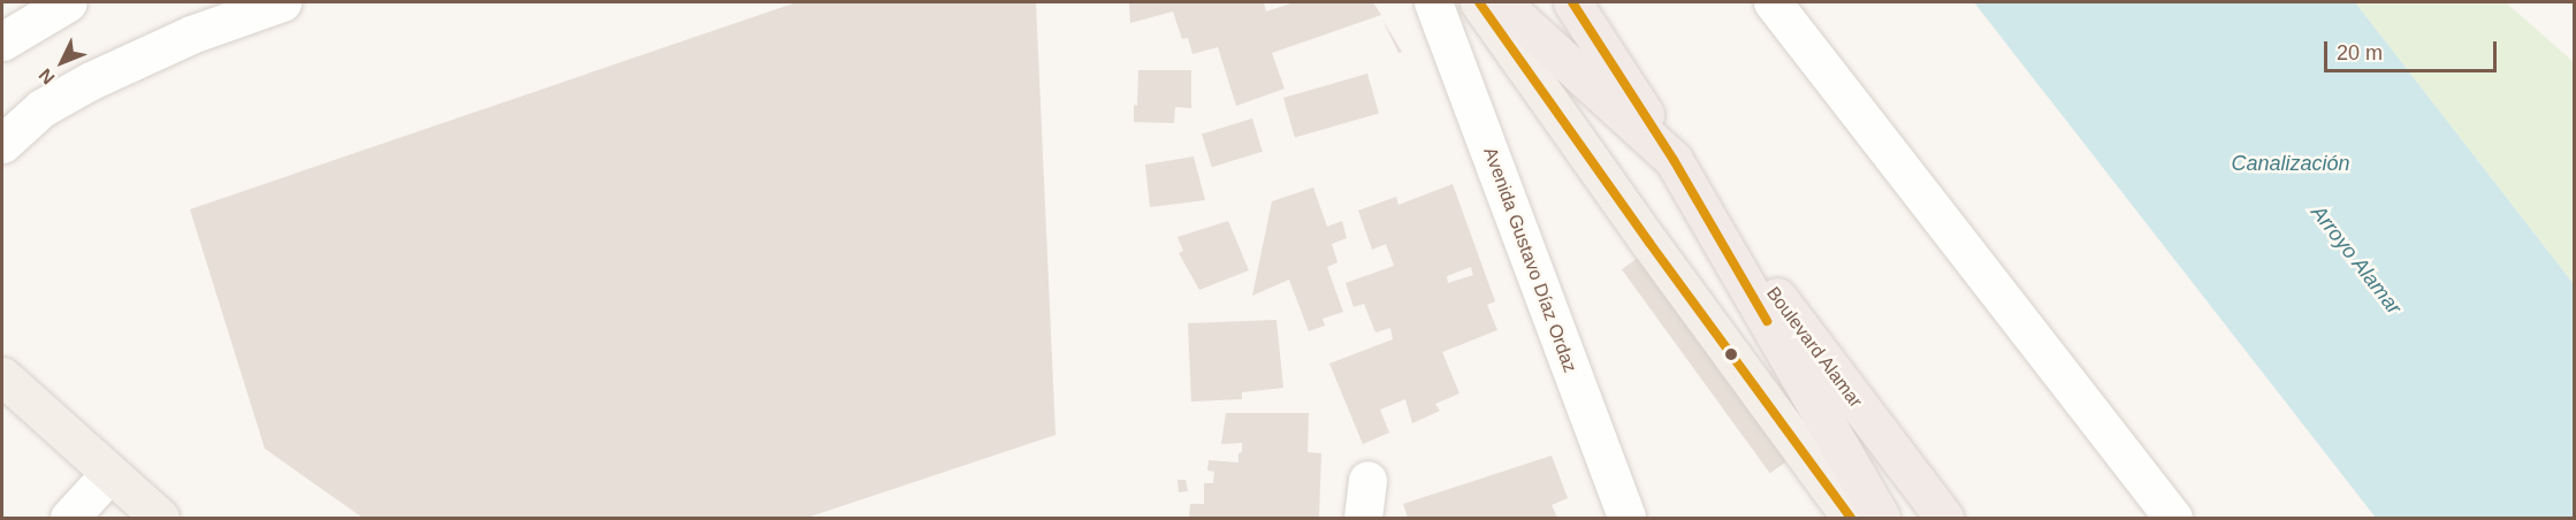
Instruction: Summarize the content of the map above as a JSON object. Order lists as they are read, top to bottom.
{
  "streets": {
    "highway": ["Boulevard Alamar"],
    "street": ["Avenida Gustavo Díaz Ordaz"]
  },
  "water": ["Canalización", "Arroyo Alamar"],
  "scale_bar": "20 m",
  "north": "bottom left"
}
